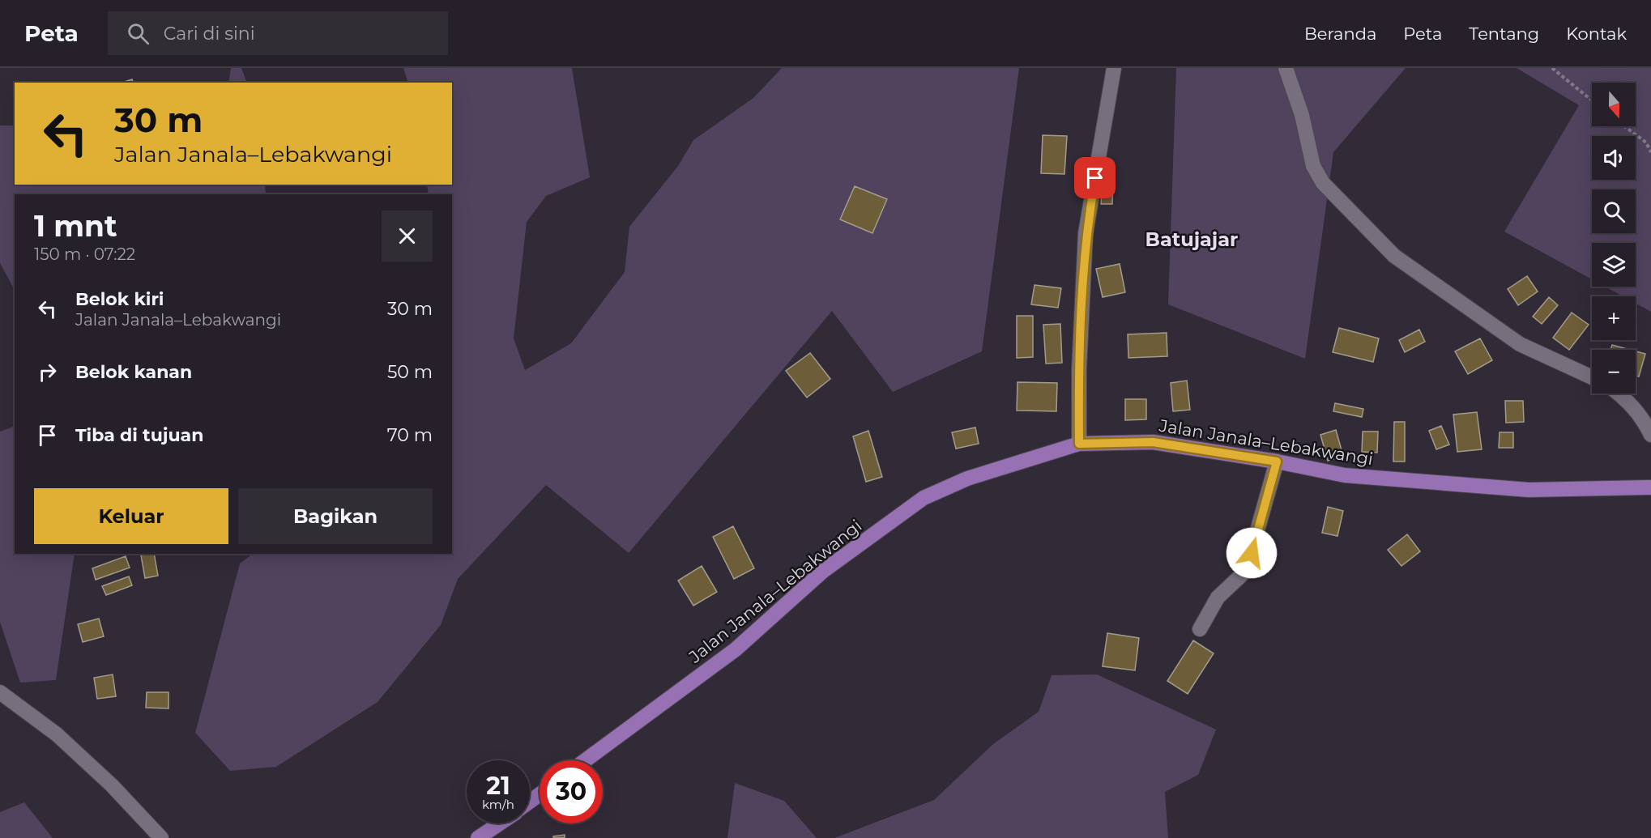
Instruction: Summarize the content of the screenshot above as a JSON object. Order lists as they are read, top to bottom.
{
  "streets": {
    "main road": ["Jalan Janala–Lebakwangi"]
  },
  "districts": ["Batujajar"],
  "north": "bottom",
  "page": {
    "header": "Peta",
    "search": "Cari di sini",
    "nav": [
      "Beranda",
      "Peta",
      "Tentang",
      "Kontak"
    ],
    "map_buttons": ["+", "−"],
    "turn": ["30 m", "Jalan Janala–Lebakwangi"],
    "heading": ["1 mnt", "150 m · 07:22"],
    "list": [
      {
        "name": "Belok kiri",
        "note": "Jalan Janala–Lebakwangi",
        "value": "30 m"
      },
      {
        "name": "Belok kanan",
        "value": "50 m"
      },
      {
        "name": "Tiba di tujuan",
        "value": "70 m"
      }
    ],
    "buttons": ["Keluar", "Bagikan"],
    "speed": "21 km/h",
    "limit": "30"
  }
}
